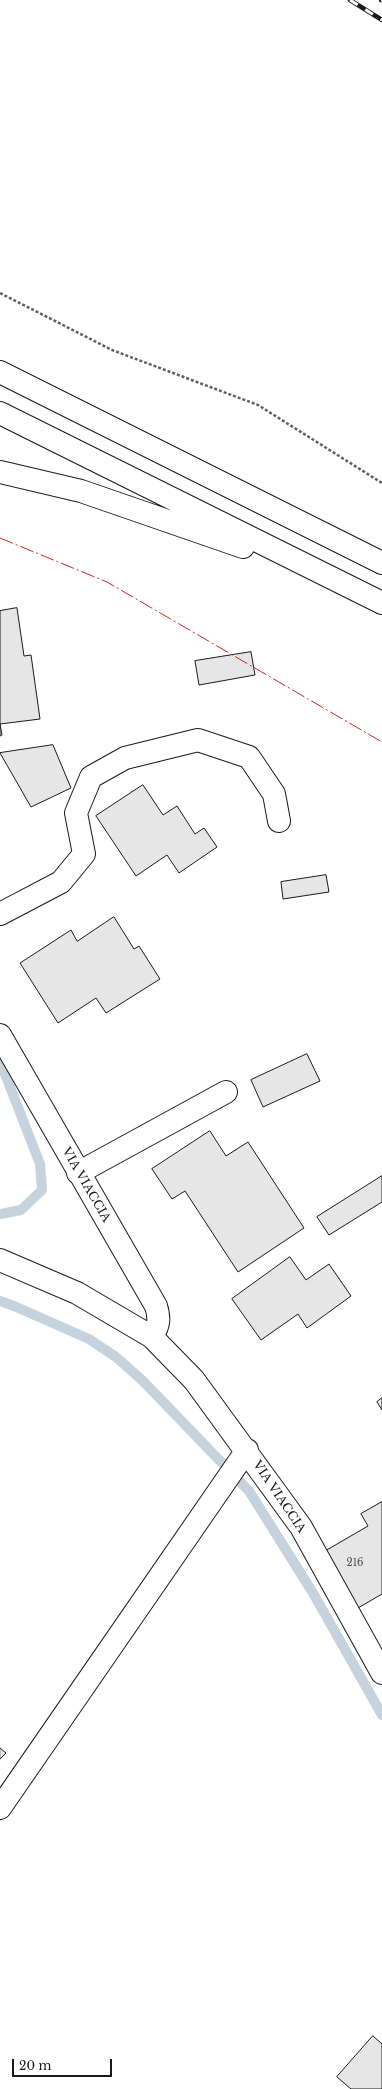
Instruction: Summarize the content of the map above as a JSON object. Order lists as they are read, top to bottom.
{
  "streets": {
    "main road": ["VIA VIACCIA"]
  },
  "house_numbers": ["216"],
  "scale_bar": "20 m"
}
